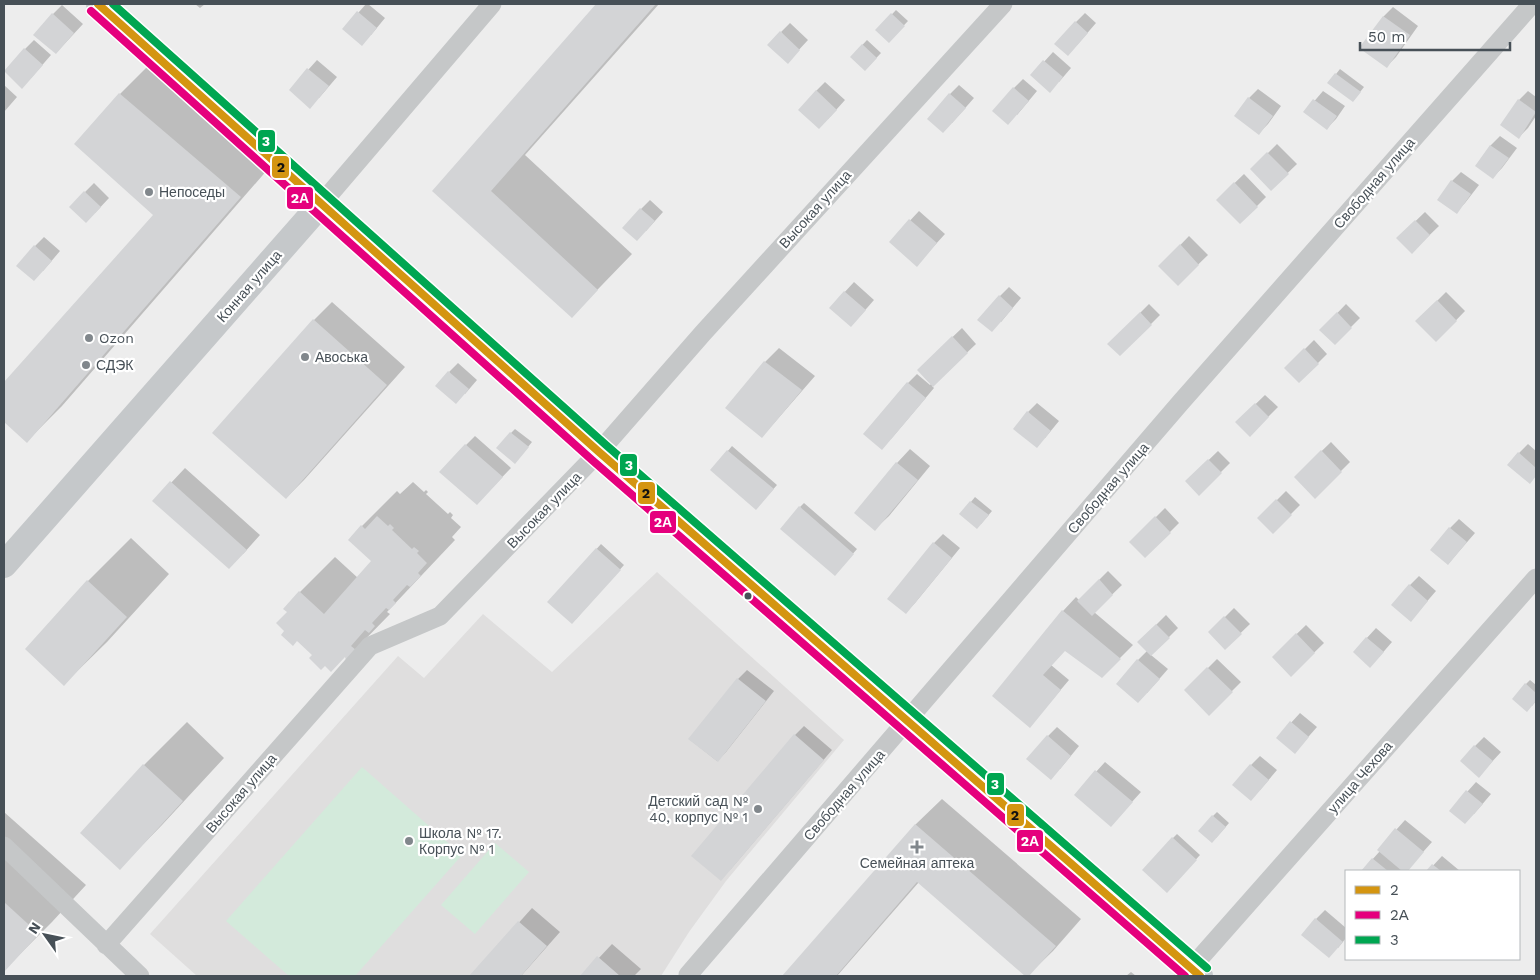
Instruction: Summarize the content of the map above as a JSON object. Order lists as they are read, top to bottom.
{
  "streets": {
    "main road": ["Конная улица"],
    "street": ["Свободная улица", "Высокая улица", "улица Чехова"]
  },
  "places": {
    "other": [
      "Непоседы",
      "Ozon",
      "Авоська",
      "СДЭК",
      "Детский сад № 40, корпус № 1",
      "Школа № 17. Корпус № 1"
    ],
    "health": ["Семейная аптека"]
  },
  "lines": ["transit line 2", "transit line 3", "transit line 2А"],
  "legend": ["2", "2А", "3"],
  "scale_bar": "50 m",
  "north": "top left"
}
